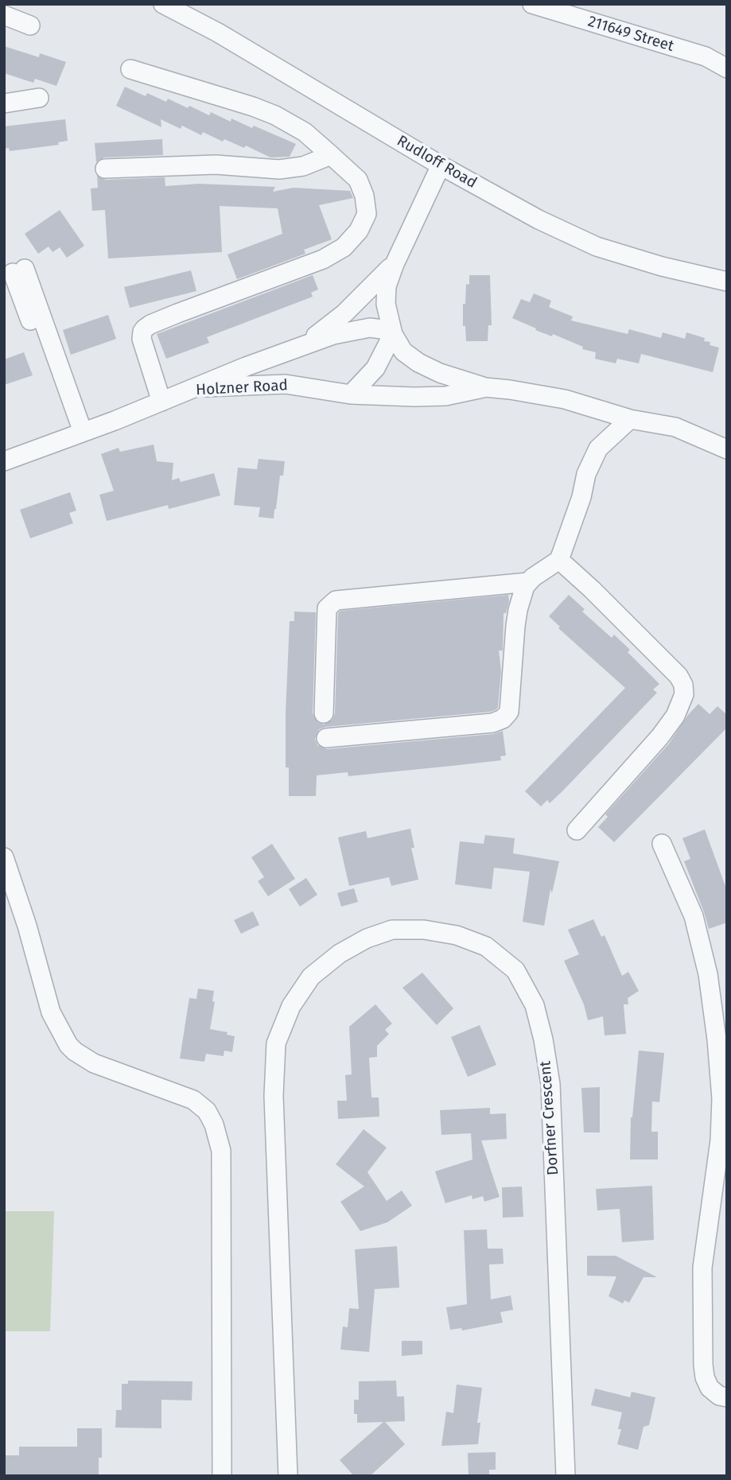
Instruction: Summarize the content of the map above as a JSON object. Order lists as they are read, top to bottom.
{
  "streets": {
    "street": [
      "211649 Street",
      "Rudloff Road",
      "Holzner Road",
      "Dorfner Crescent"
    ]
  }
}
